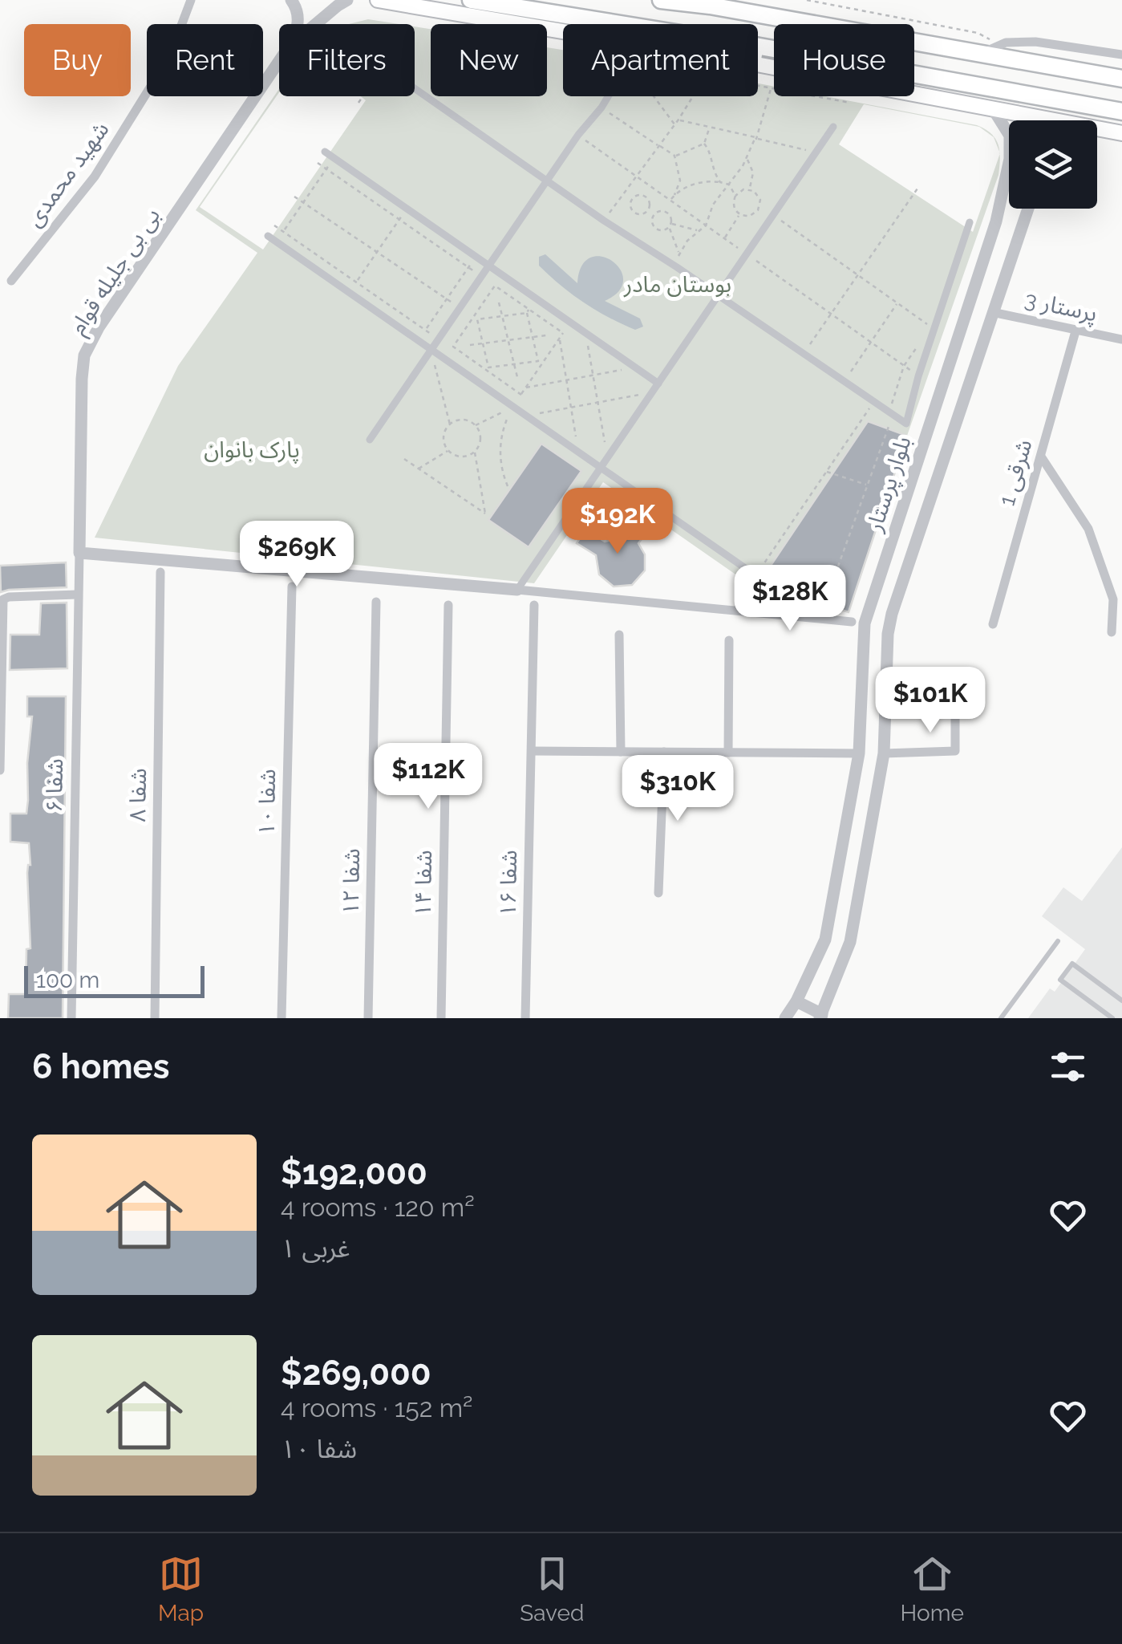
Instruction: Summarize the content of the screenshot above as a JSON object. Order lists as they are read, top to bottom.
{
  "streets": {
    "street": [
      "شهید محمدی",
      "بی بی جلیله قوام",
      "پرستار 3",
      "شرقی 1",
      "بلوار پرستار",
      "شفا ۶",
      "شفا ۸",
      "شفا ۱۰",
      "شفا ۱۲",
      "شفا ۱۴",
      "شفا ۱۶"
    ]
  },
  "crossings": [
    ["بی بی جلیله قوام", "شفا ۶"],
    ["پرستار 3", "شرقی 1"],
    ["پرستار 3", "بلوار پرستار"]
  ],
  "parks": ["بوستان مادر", "پارک بانوان"],
  "scale_bar": "100 m",
  "page": {
    "chip": [
      "Buy",
      "Rent",
      "Filters",
      "New",
      "Apartment",
      "House"
    ],
    "price": [
      "$192K",
      "$269K",
      "$128K",
      "$101K",
      "$112K",
      "$310K"
    ],
    "scale": "100 m",
    "heading": "6 homes",
    "list": [
      {
        "name": "$192,000",
        "note": "4 rooms · 120 m² · ۱ غربی"
      },
      {
        "name": "$269,000",
        "note": "4 rooms · 152 m² · شفا ۱۰"
      }
    ],
    "tabs": ["Map", "Saved", "Home"]
  }
}
